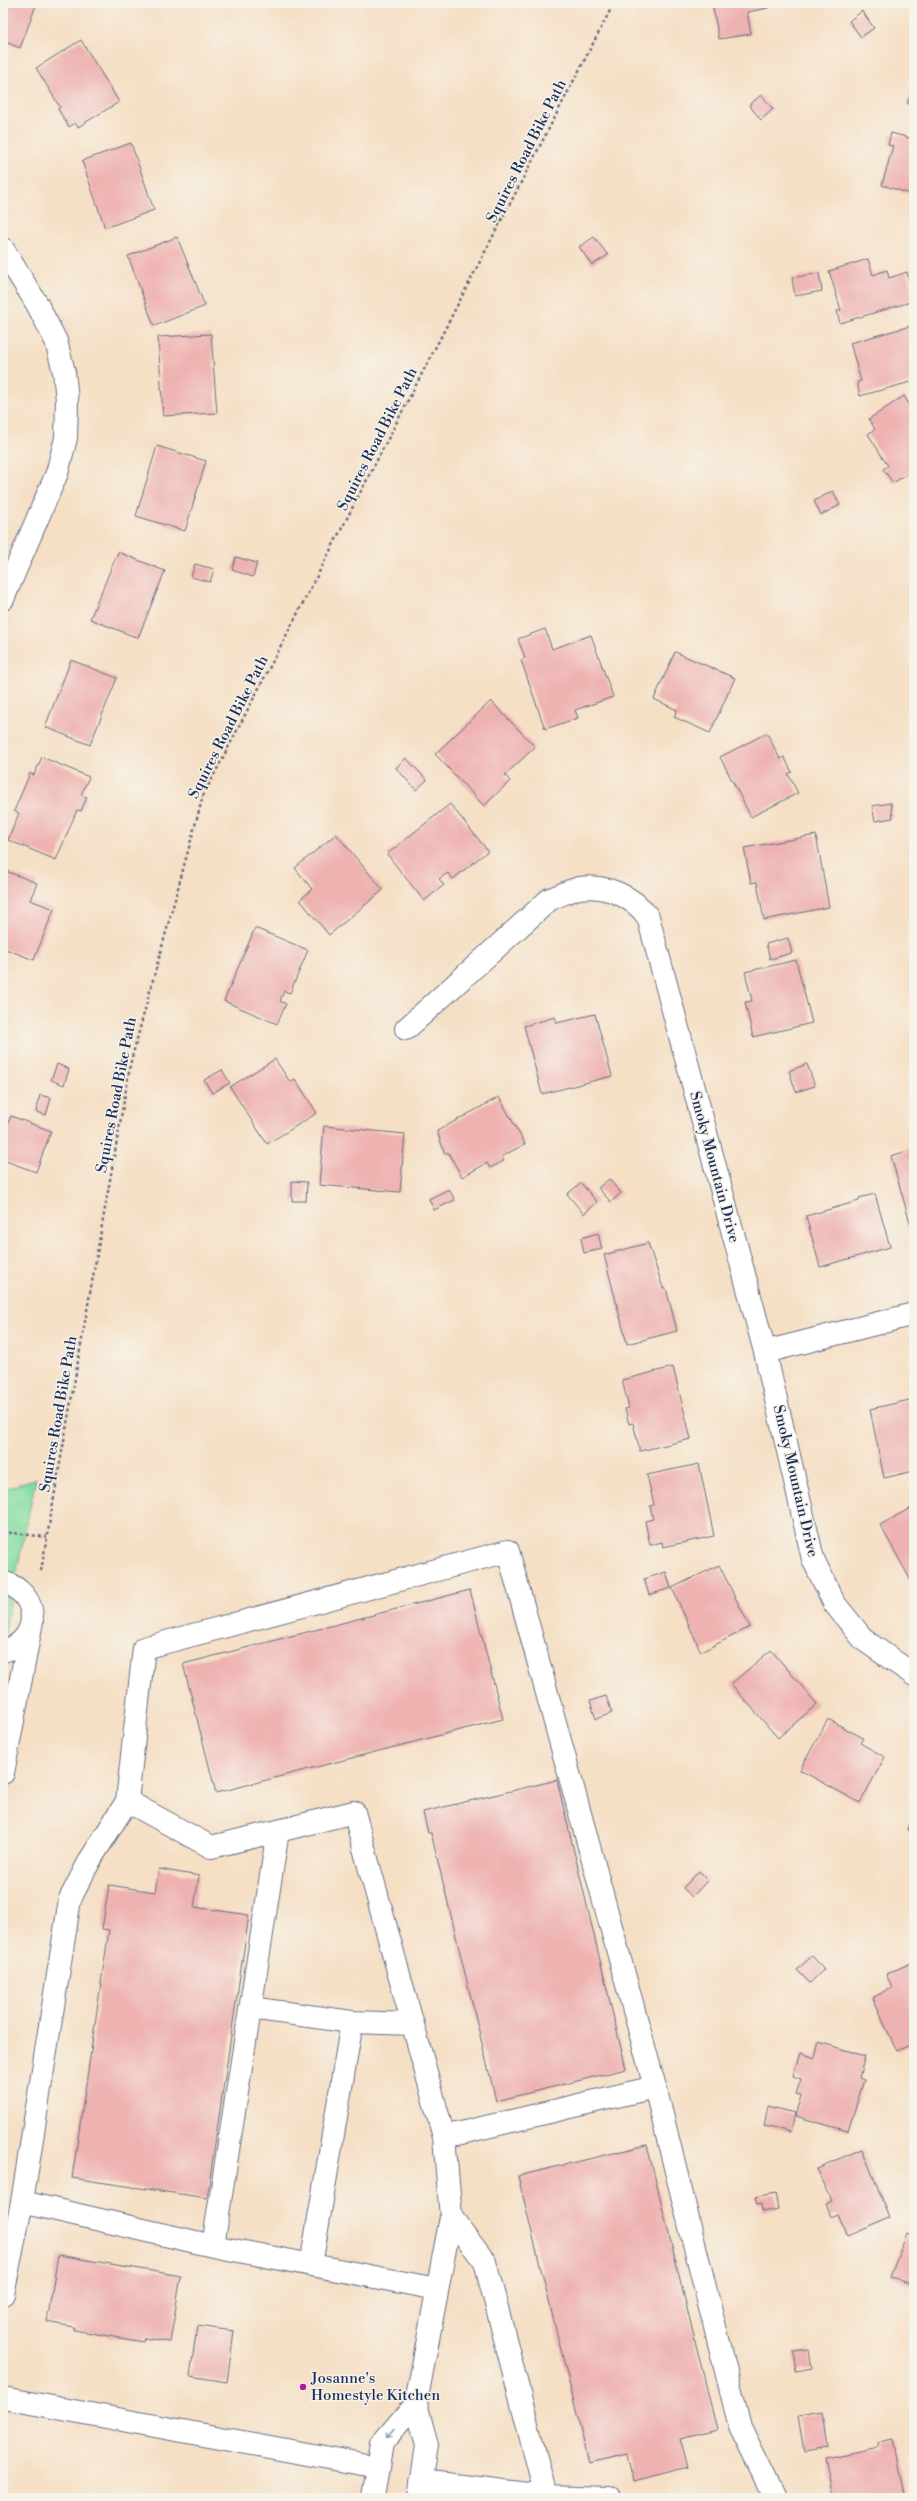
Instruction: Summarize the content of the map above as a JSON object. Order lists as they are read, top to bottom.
{
  "streets": {
    "street": ["Smoky Mountain Drive"],
    "path": ["Squires Road Bike Path"]
  },
  "places": ["Josanne's Homestyle Kitchen"]
}
